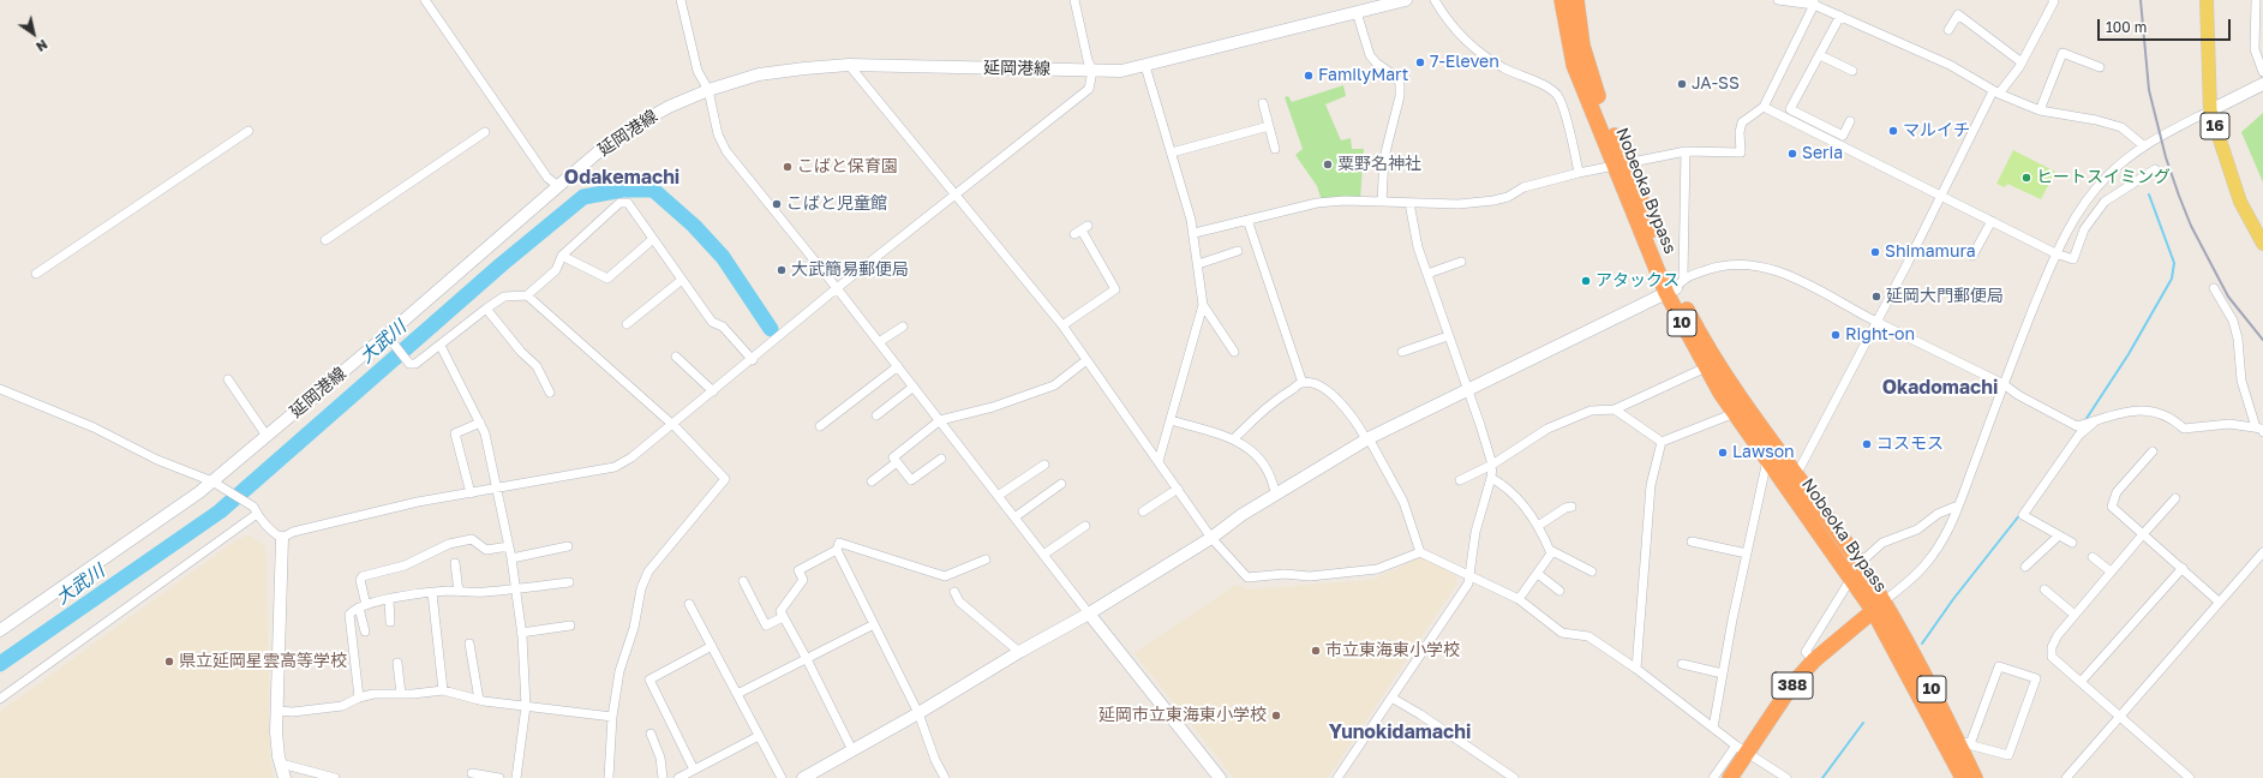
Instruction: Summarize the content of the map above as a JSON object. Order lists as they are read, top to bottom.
{
  "streets": {
    "highway": ["Nobeoka Bypass", "10", "388"],
    "main road": ["延岡港線", "16"]
  },
  "crossings": [
    ["Nobeoka Bypass", "388"]
  ],
  "districts": ["Odakemachi", "Okadomachi", "Yunokidamachi"],
  "water": ["大武川"],
  "places": [
    "7-Eleven",
    "FamilyMart",
    "JA-SS",
    "マルイチ",
    "Seria",
    "粟野名神社",
    "こばと保育園",
    "ヒートスイミング",
    "こばと児童館",
    "Shimamura",
    "大武簡易郵便局",
    "アタックス",
    "延岡大門郵便局",
    "Right-on",
    "コスモス",
    "Lawson",
    "市立東海東小学校",
    "県立延岡星雲高等学校",
    "延岡市立東海東小学校"
  ],
  "scale_bar": "100 m",
  "north": "bottom right"
}
